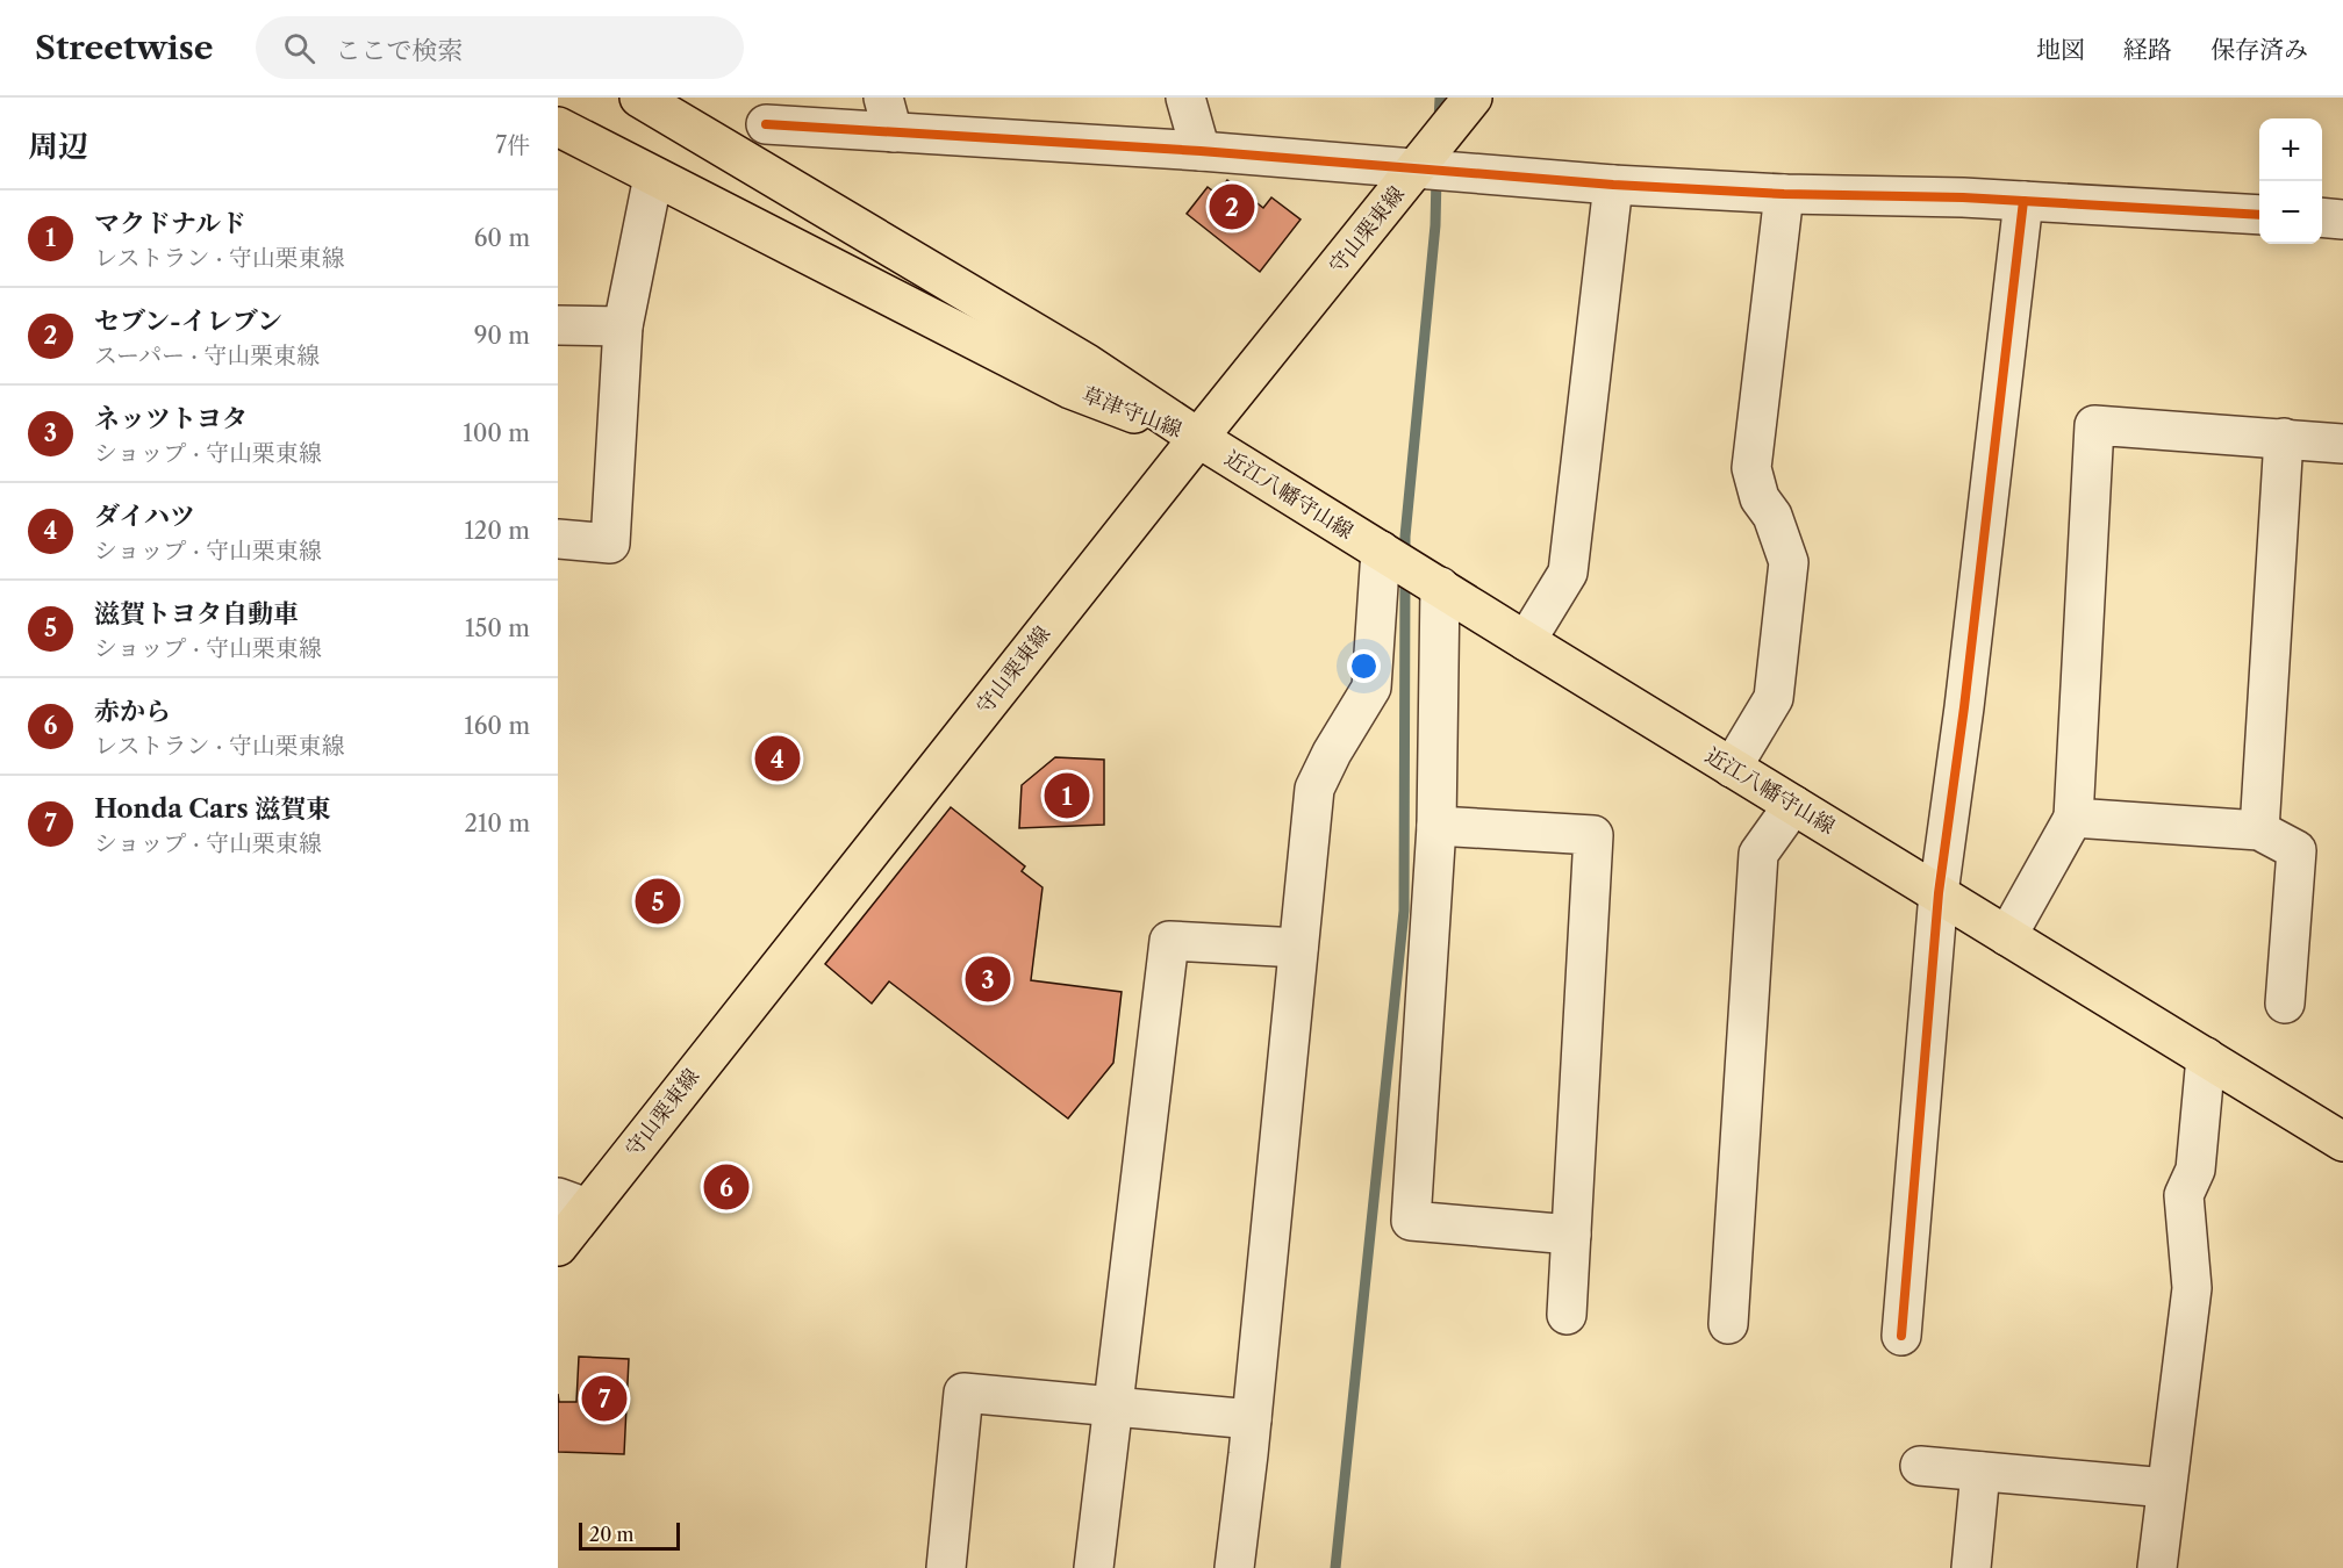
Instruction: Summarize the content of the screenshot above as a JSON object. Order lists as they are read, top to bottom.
{
  "streets": {
    "main road": ["守山栗東線", "草津守山線", "近江八幡守山線"]
  },
  "crossings": [
    ["守山栗東線", "草津守山線"],
    ["守山栗東線", "近江八幡守山線"],
    ["草津守山線", "近江八幡守山線"]
  ],
  "scale_bar": "20 m",
  "page": {
    "header": "Streetwise",
    "search": "ここで検索",
    "nav": ["地図", "経路", "保存済み"],
    "heading": ["周辺", "7件"],
    "map_buttons": ["+", "−"],
    "pins": [
      "2",
      "4",
      "1",
      "5",
      "3",
      "6",
      "7"
    ],
    "list": [
      {
        "mark": "1",
        "name": "マクドナルド",
        "note": "レストラン · 守山栗東線",
        "value": "60 m"
      },
      {
        "mark": "2",
        "name": "セブン-イレブン",
        "note": "スーパー · 守山栗東線",
        "value": "90 m"
      },
      {
        "mark": "3",
        "name": "ネッツトヨタ",
        "note": "ショップ · 守山栗東線",
        "value": "100 m"
      },
      {
        "mark": "4",
        "name": "ダイハツ",
        "note": "ショップ · 守山栗東線",
        "value": "120 m"
      },
      {
        "mark": "5",
        "name": "滋賀トヨタ自動車",
        "note": "ショップ · 守山栗東線",
        "value": "150 m"
      },
      {
        "mark": "6",
        "name": "赤から",
        "note": "レストラン · 守山栗東線",
        "value": "160 m"
      },
      {
        "mark": "7",
        "name": "Honda Cars 滋賀東",
        "note": "ショップ · 守山栗東線",
        "value": "210 m"
      }
    ],
    "scale": "20 m"
  }
}
